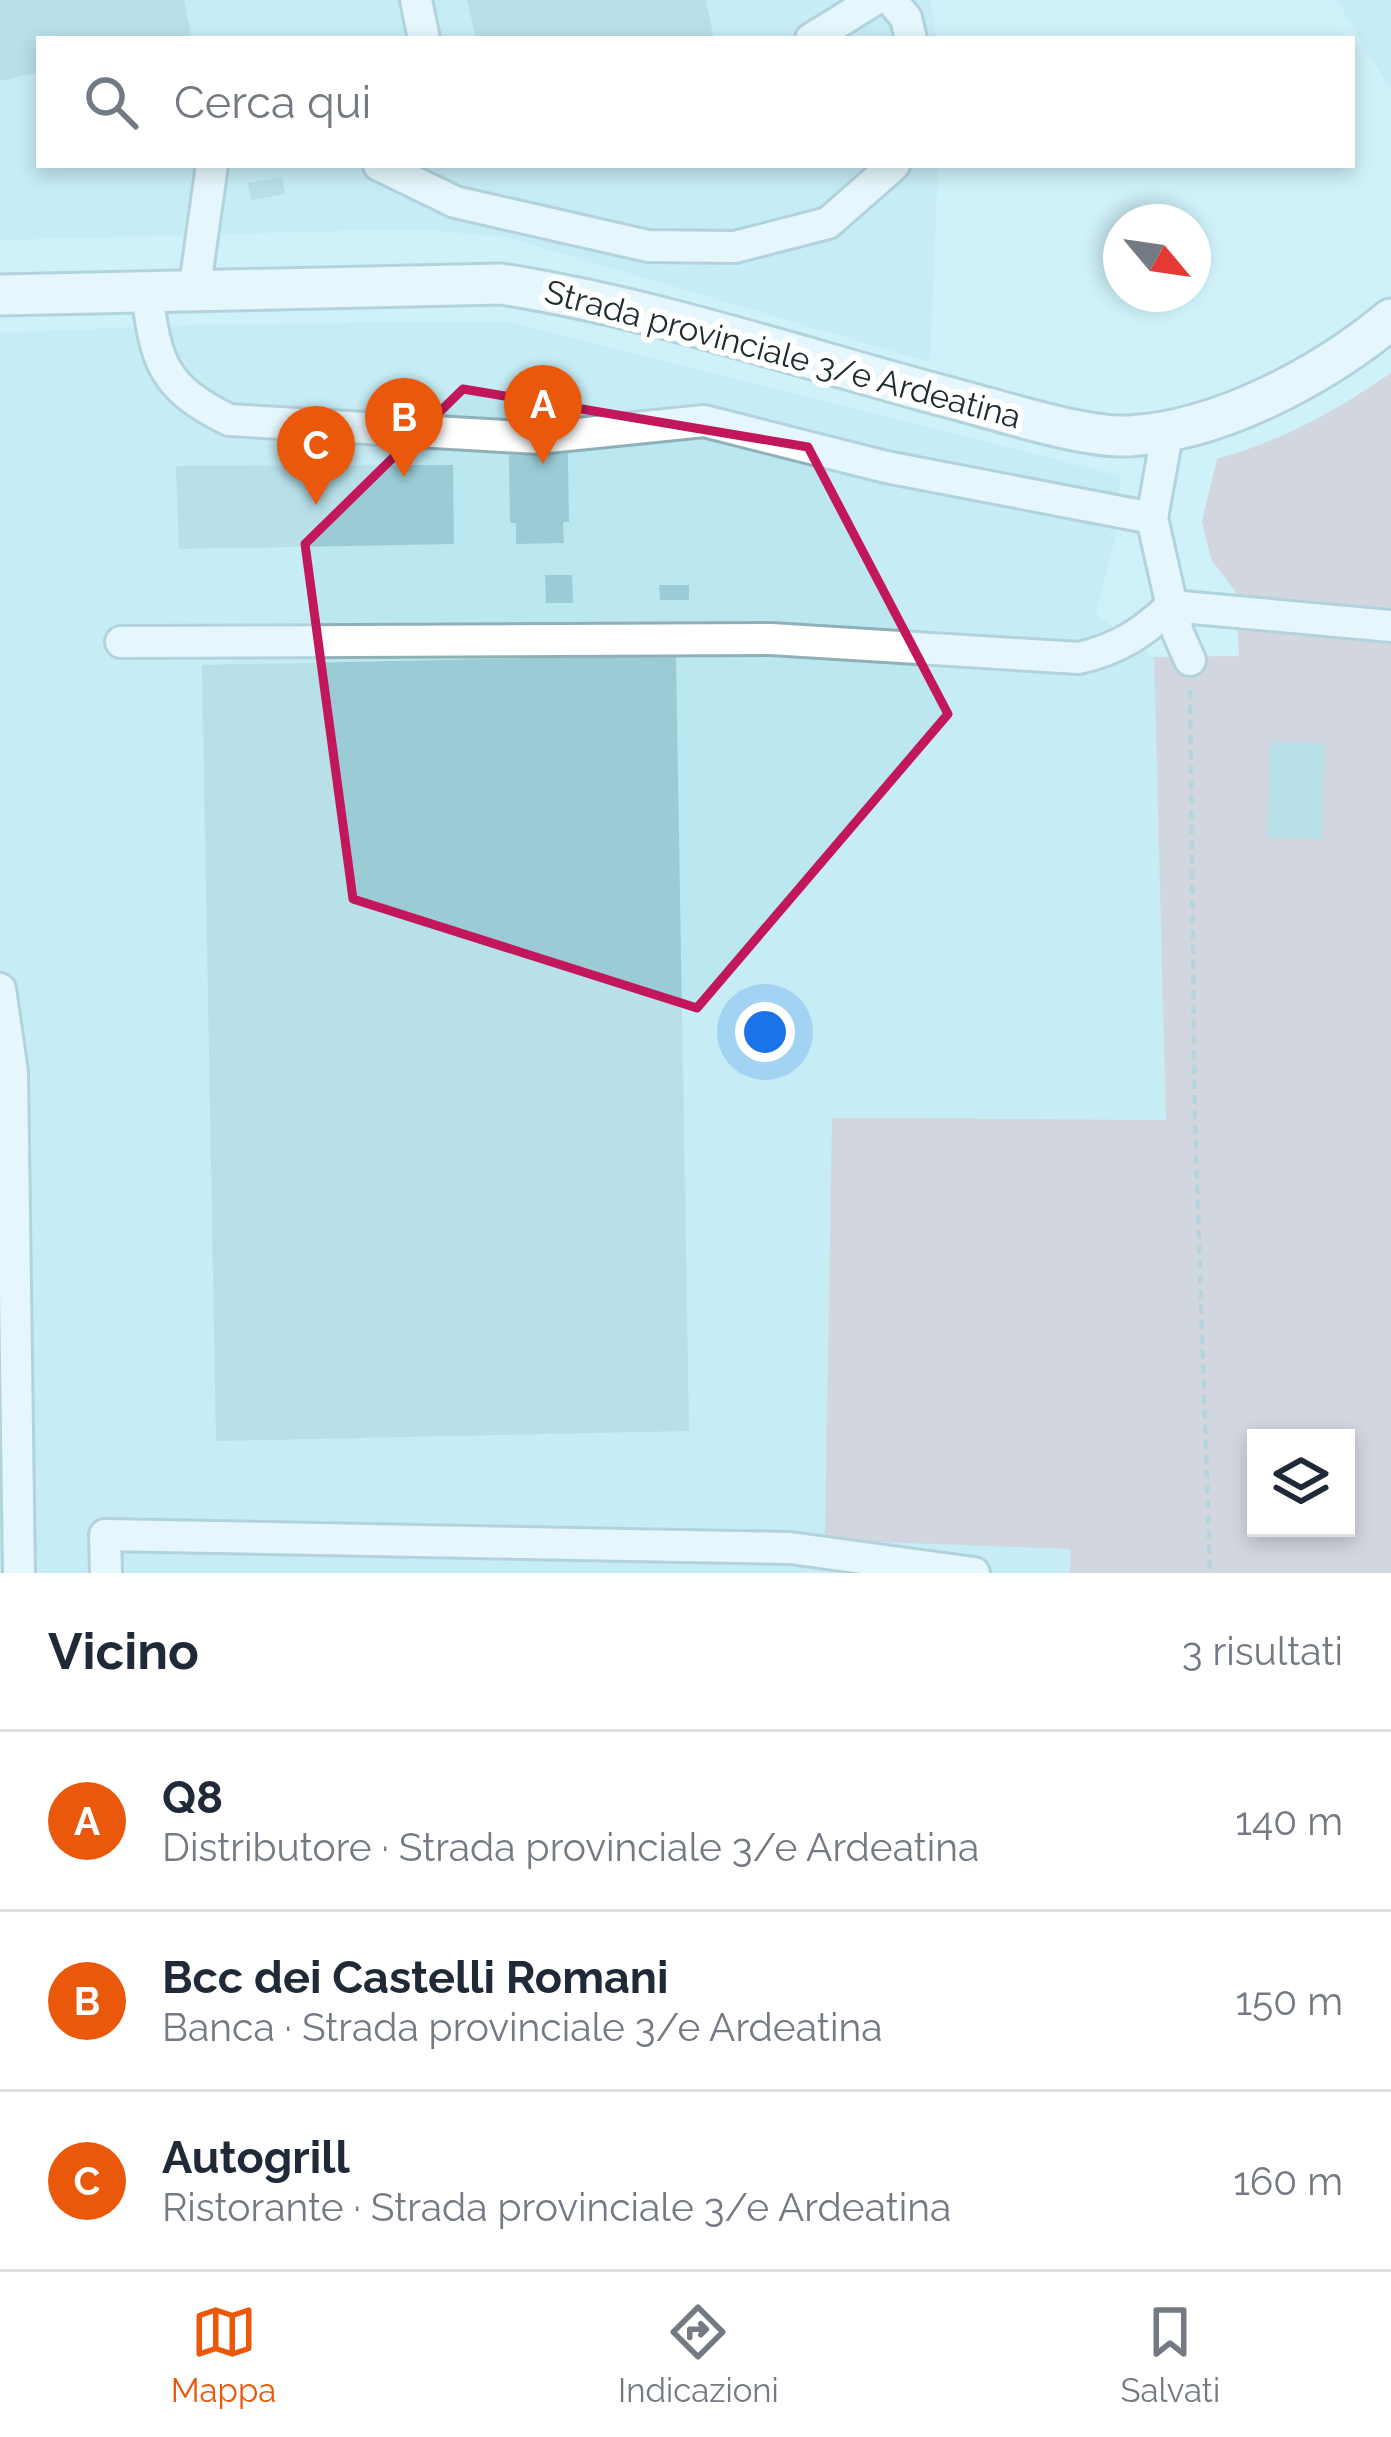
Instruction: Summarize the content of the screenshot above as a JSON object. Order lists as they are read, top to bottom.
{
  "streets": {
    "main road": ["Strada provinciale 3/e Ardeatina"]
  },
  "north": "bottom right",
  "page": {
    "search": "Cerca qui",
    "pins": ["A", "B", "C"],
    "heading": ["Vicino", "3 risultati"],
    "list": [
      {
        "mark": "A",
        "name": "Q8",
        "note": "Distributore · Strada provinciale 3/e Ardeatina",
        "value": "140 m"
      },
      {
        "mark": "B",
        "name": "Bcc dei Castelli Romani",
        "note": "Banca · Strada provinciale 3/e Ardeatina",
        "value": "150 m"
      },
      {
        "mark": "C",
        "name": "Autogrill",
        "note": "Ristorante · Strada provinciale 3/e Ardeatina",
        "value": "160 m"
      }
    ],
    "nav": ["Mappa", "Indicazioni", "Salvati"]
  }
}
